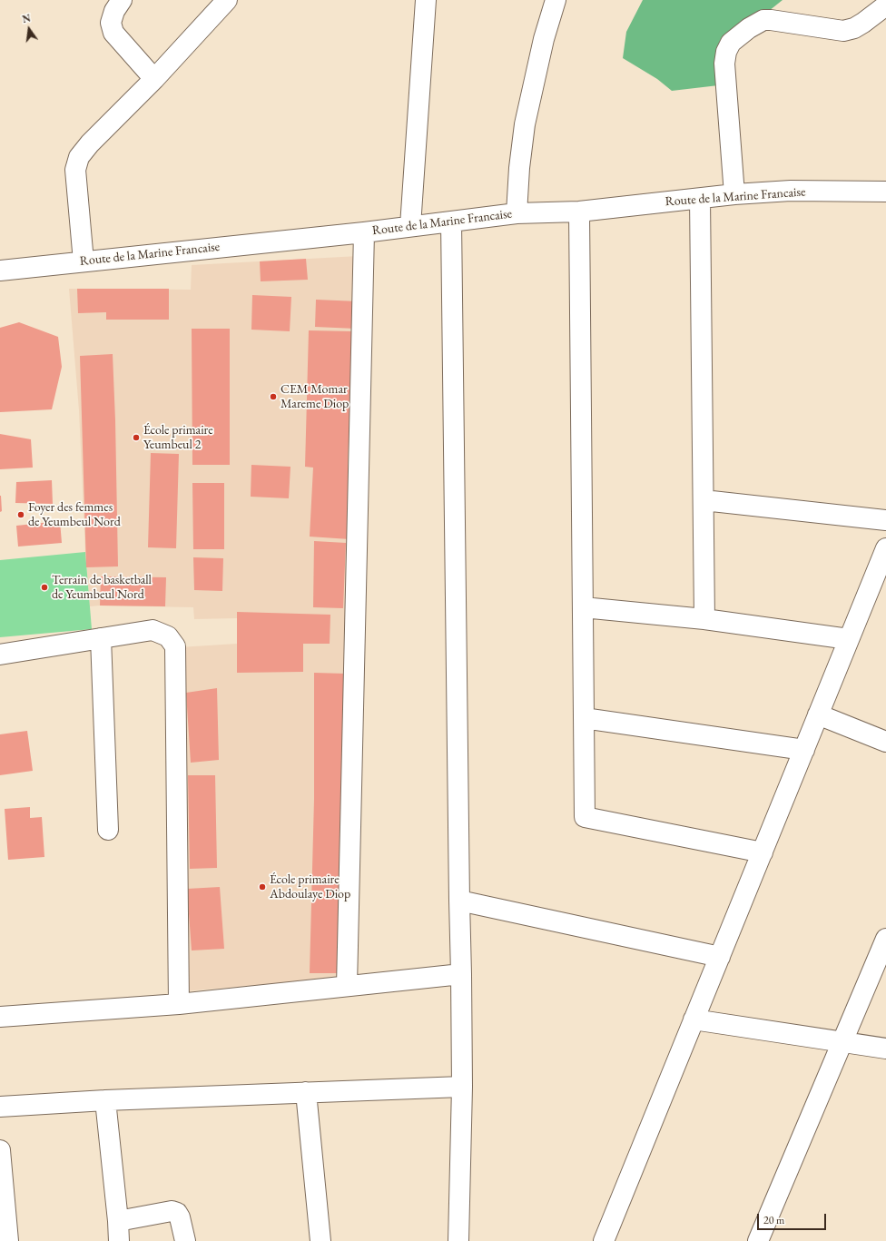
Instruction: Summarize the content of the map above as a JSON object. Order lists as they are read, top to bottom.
{
  "streets": {
    "street": ["Route de la Marine Francaise"]
  },
  "places": [
    "CEM Momar Mareme Diop",
    "École primaire Yeumbeul 2",
    "Foyer des femmes de Yeumbeul Nord",
    "Terrain de basketball de Yeumbeul Nord",
    "École primaire Abdoulaye Diop"
  ],
  "scale_bar": "20 m",
  "north": "top"
}
